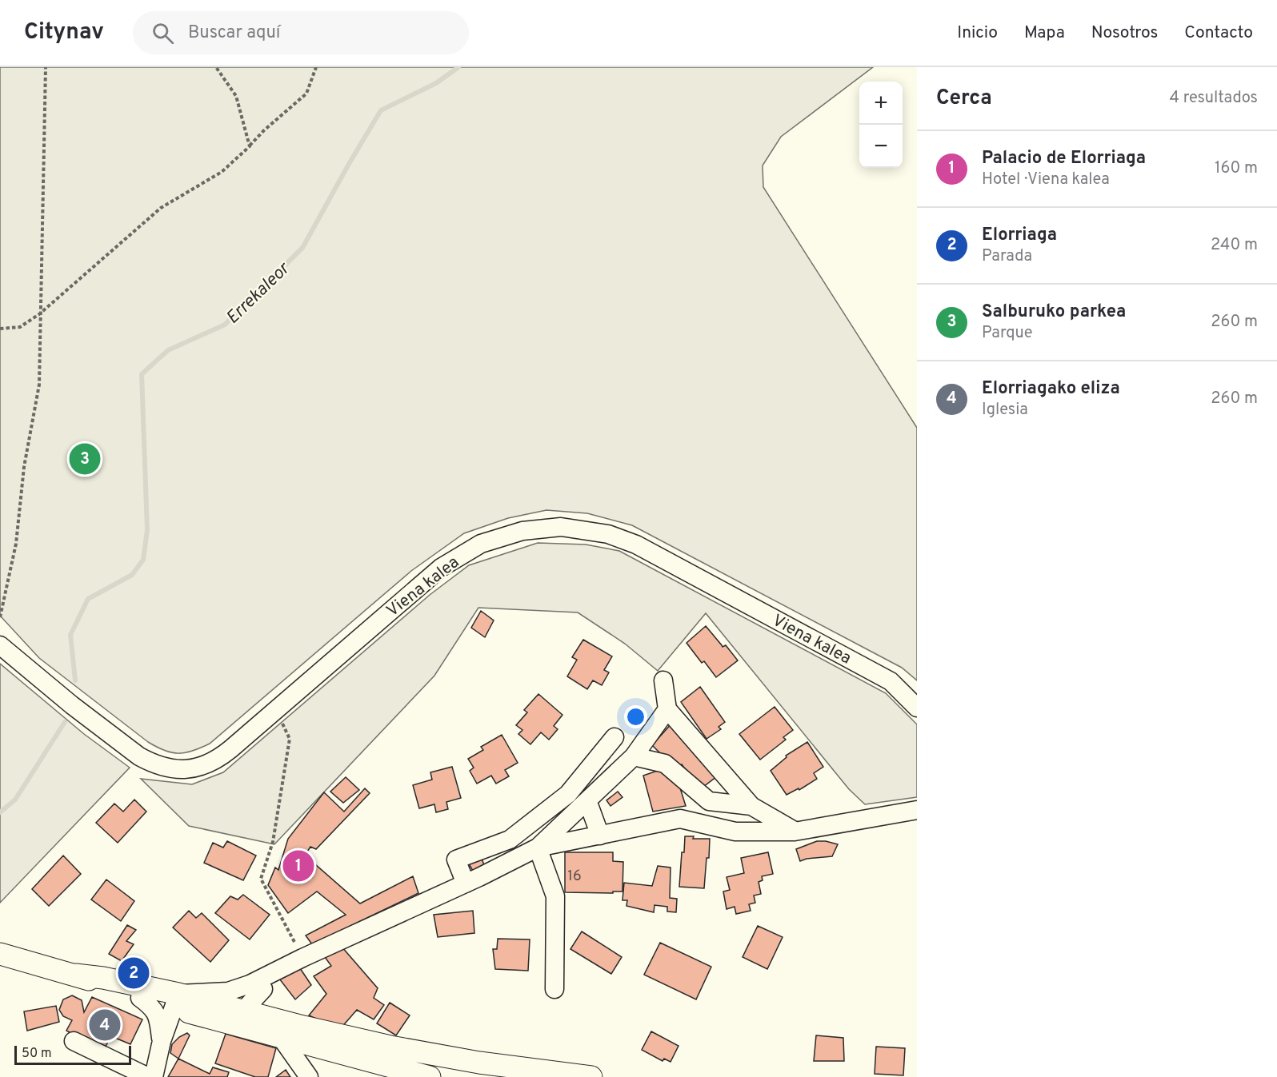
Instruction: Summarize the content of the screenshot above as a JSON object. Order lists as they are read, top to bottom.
{
  "streets": {
    "street": ["Viena kalea"]
  },
  "water": ["Errekaleor"],
  "house_numbers": ["16"],
  "scale_bar": "50 m",
  "page": {
    "header": "Citynav",
    "search": "Buscar aquí",
    "nav": [
      "Inicio",
      "Mapa",
      "Nosotros",
      "Contacto"
    ],
    "heading": ["Cerca", "4 resultados"],
    "map_buttons": ["+", "−"],
    "list": [
      {
        "mark": "1",
        "name": "Palacio de Elorriaga",
        "note": "Hotel · Viena kalea",
        "value": "160 m"
      },
      {
        "mark": "2",
        "name": "Elorriaga",
        "note": "Parada",
        "value": "240 m"
      },
      {
        "mark": "3",
        "name": "Salburuko parkea",
        "note": "Parque",
        "value": "260 m"
      },
      {
        "mark": "4",
        "name": "Elorriagako eliza",
        "note": "Iglesia",
        "value": "260 m"
      }
    ],
    "pins": [
      "3",
      "1",
      "2",
      "4"
    ],
    "scale": "50 m"
  }
}
